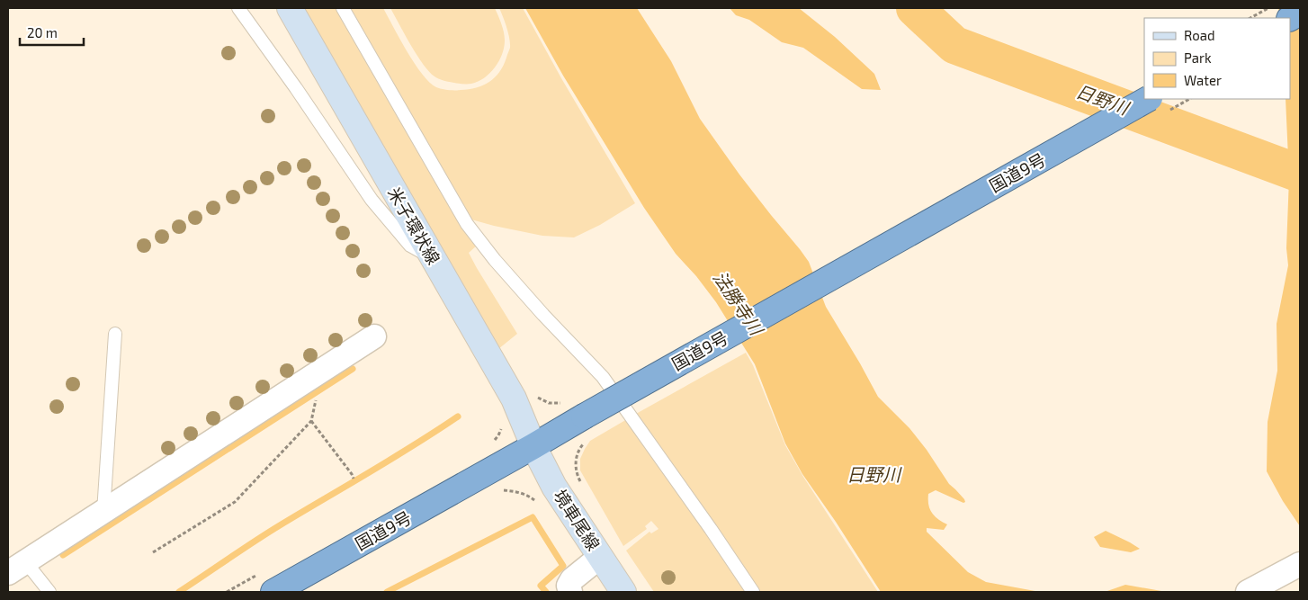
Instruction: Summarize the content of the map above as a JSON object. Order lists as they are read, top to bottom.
{
  "streets": {
    "highway": ["国道9号"],
    "main road": ["米子環状線", "境車尾線"]
  },
  "crossings": [
    ["国道9号", "米子環状線"],
    ["国道9号", "境車尾線"],
    ["米子環状線", "境車尾線"]
  ],
  "water": ["日野川", "法勝寺川"],
  "legend": ["Road", "Park", "Water"],
  "scale_bar": "20 m"
}
